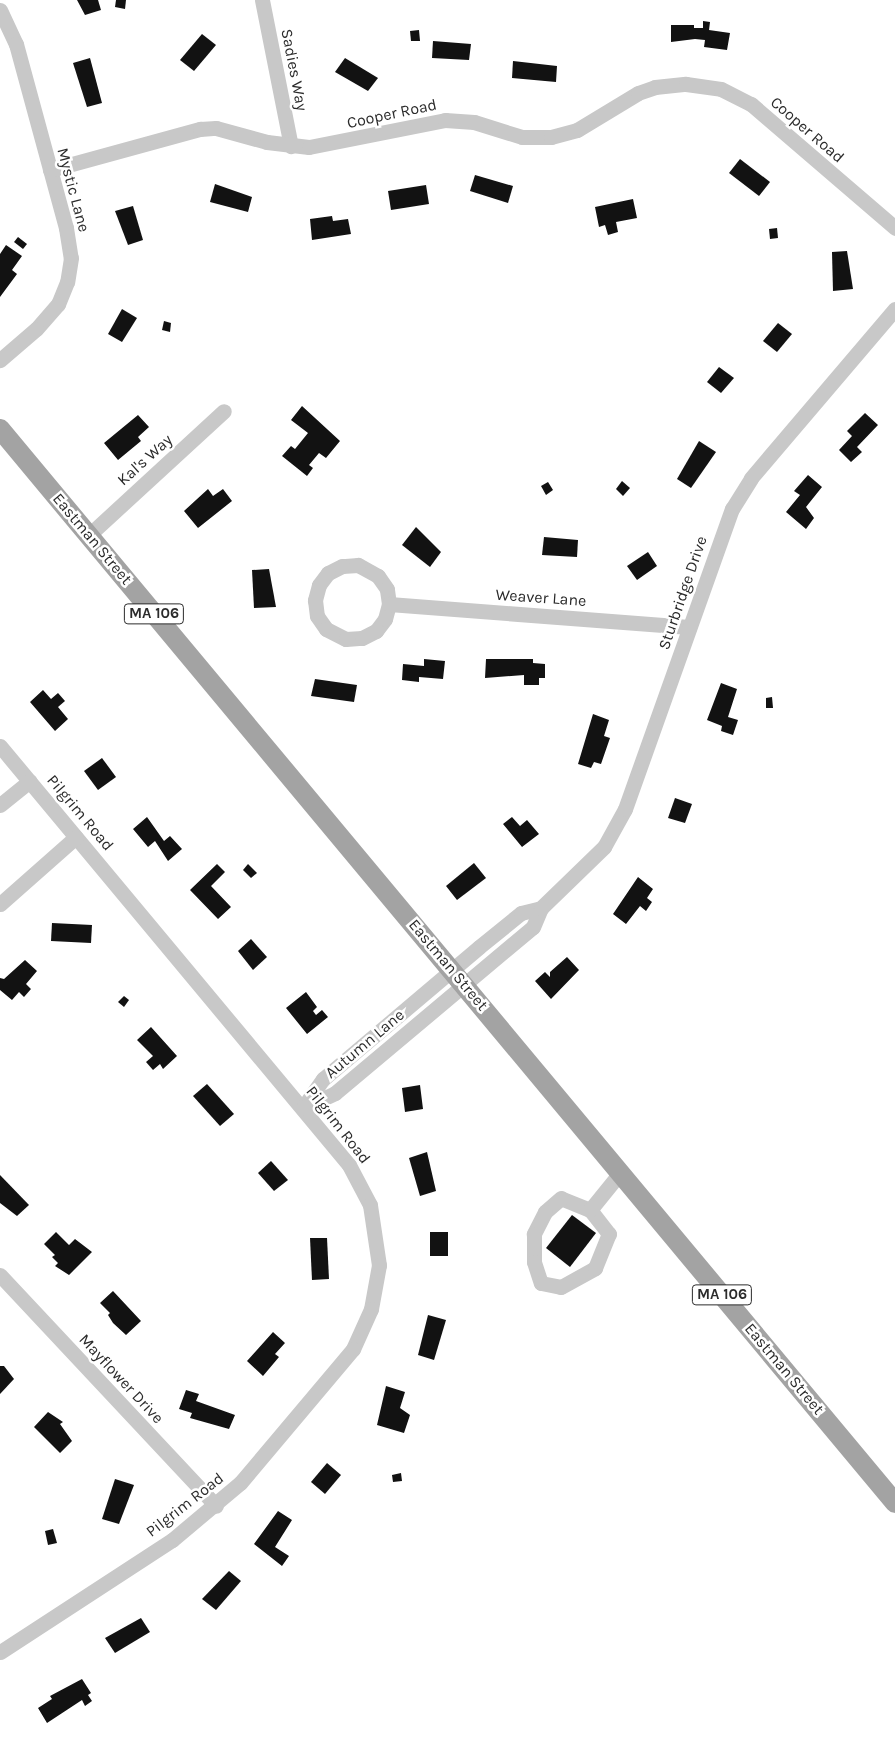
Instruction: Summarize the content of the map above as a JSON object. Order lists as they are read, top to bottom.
{
  "streets": {
    "main road": ["Eastman Street", "MA 106"],
    "street": [
      "Sadies Way",
      "Cooper Road",
      "Mystic Lane",
      "Kal's Way",
      "Sturbridge Drive",
      "Weaver Lane",
      "Pilgrim Road",
      "Autumn Lane",
      "Mayflower Drive"
    ]
  },
  "crossings": [
    ["Sadies Way", "Cooper Road"],
    ["Cooper Road", "Mystic Lane"],
    ["Kal's Way", "Eastman Street"],
    ["Eastman Street", "Sturbridge Drive"],
    ["Eastman Street", "Autumn Lane"],
    ["Sturbridge Drive", "Weaver Lane"],
    ["Sturbridge Drive", "Autumn Lane"],
    ["Pilgrim Road", "Autumn Lane"],
    ["Pilgrim Road", "Mayflower Drive"]
  ]
}
